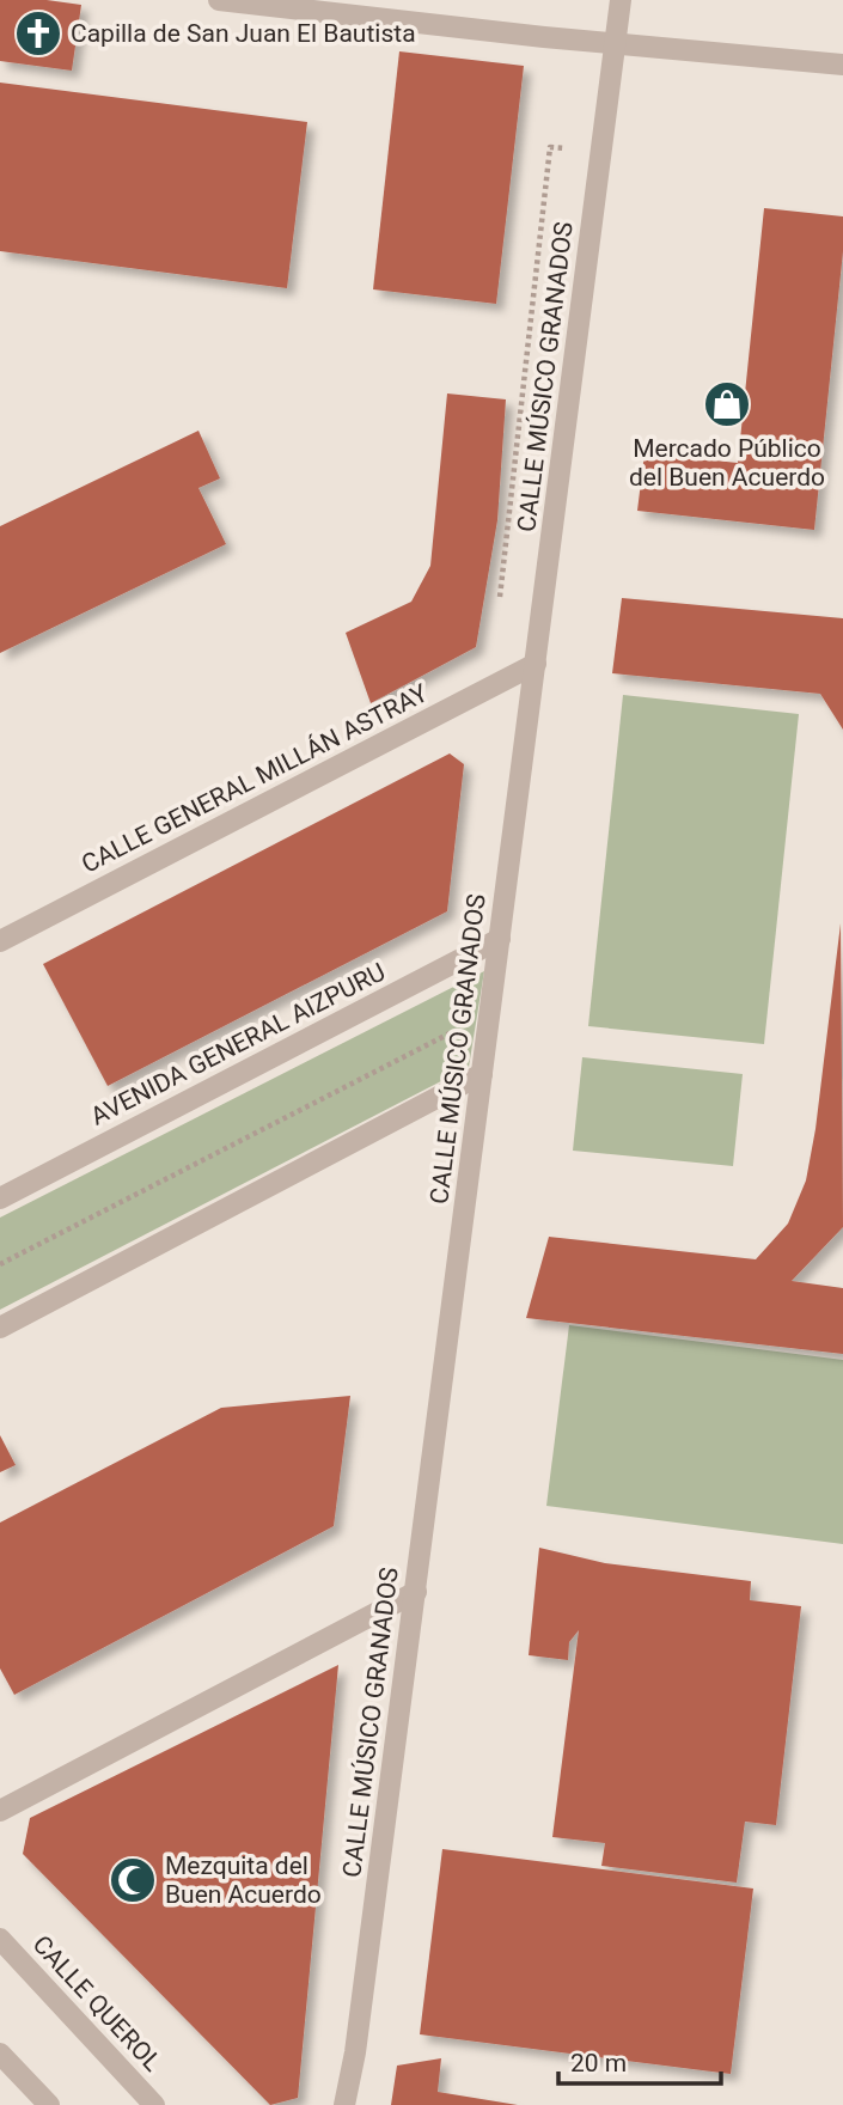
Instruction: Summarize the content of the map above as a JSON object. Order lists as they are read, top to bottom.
{
  "streets": {
    "street": [
      "CALLE MÚSICO GRANADOS",
      "CALLE GENERAL MILLÁN ASTRAY",
      "AVENIDA GENERAL AIZPURU",
      "CALLE QUEROL"
    ]
  },
  "crossings": [
    ["CALLE MÚSICO GRANADOS", "CALLE GENERAL MILLÁN ASTRAY"],
    ["CALLE MÚSICO GRANADOS", "AVENIDA GENERAL AIZPURU"]
  ],
  "places": {
    "church": ["Capilla de San Juan El Bautista"],
    "shop": ["Mercado Público del Buen Acuerdo"],
    "mosque": ["Mezquita del Buen Acuerdo"]
  },
  "scale_bar": "20 m"
}
